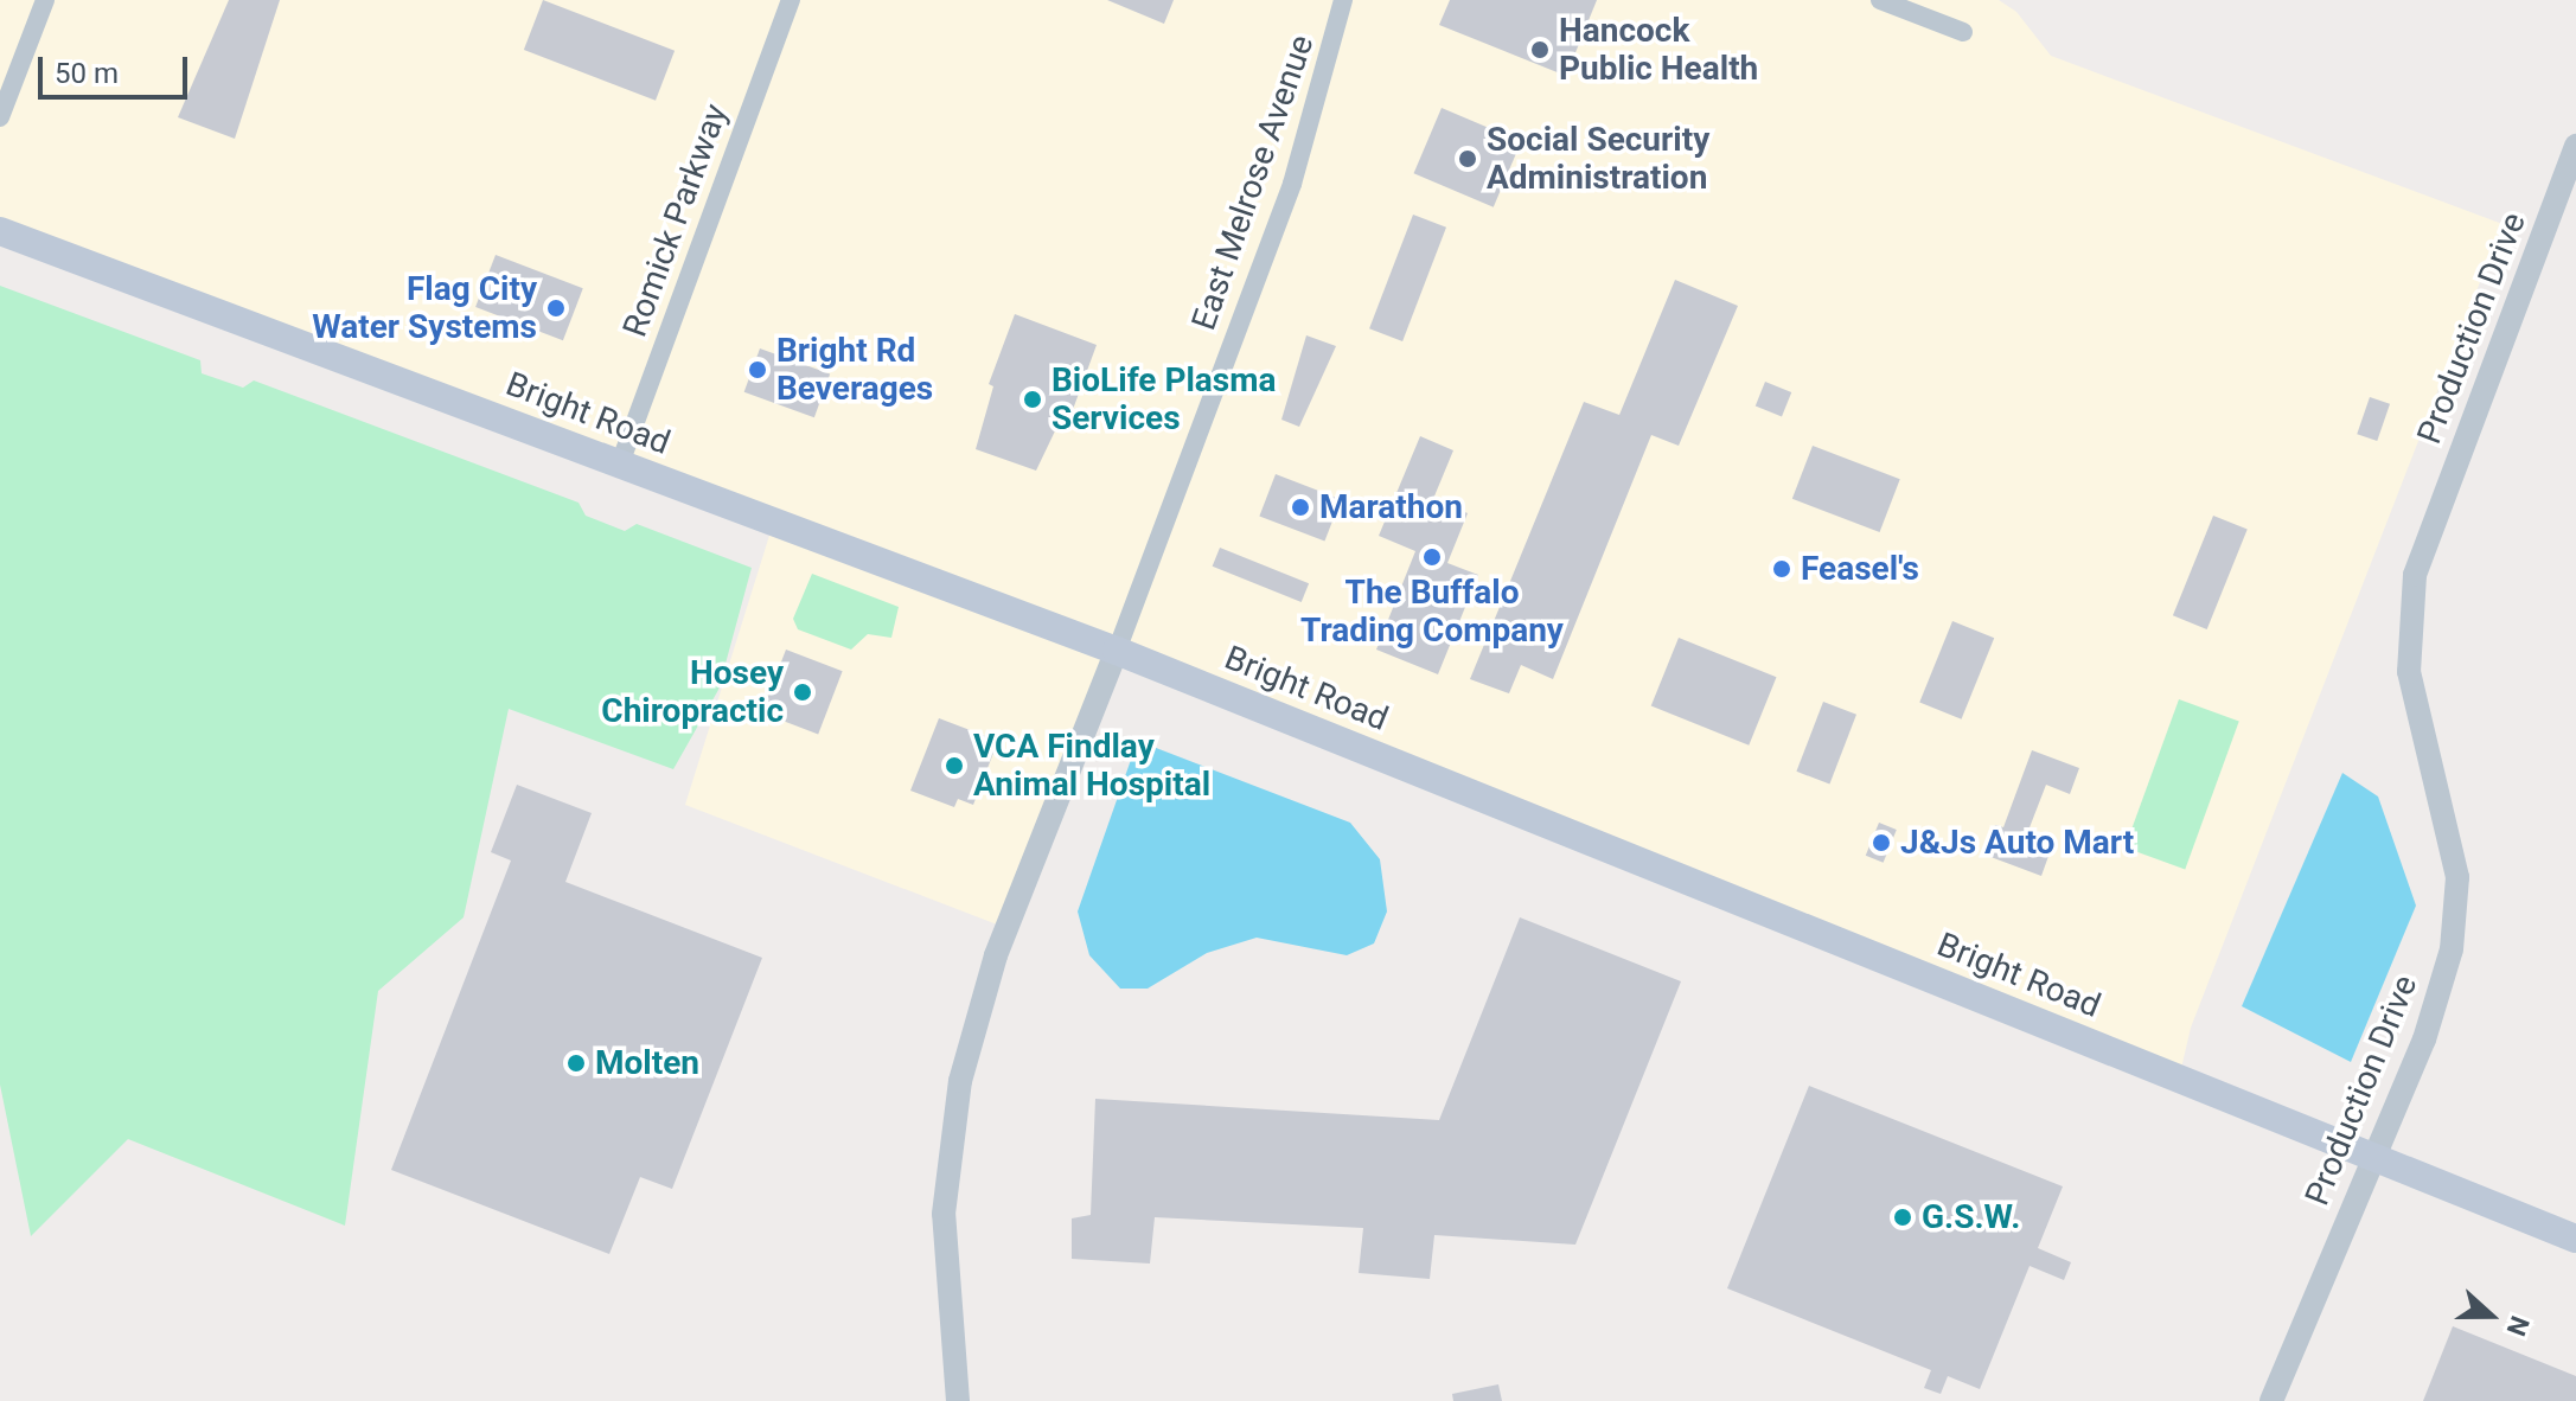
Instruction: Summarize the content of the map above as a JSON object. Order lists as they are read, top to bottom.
{
  "streets": {
    "main road": ["Bright Road"],
    "street": ["East Melrose Avenue", "Romick Parkway", "Production Drive"]
  },
  "crossings": [
    ["East Melrose Avenue", "Bright Road"],
    ["Romick Parkway", "Bright Road"],
    ["Production Drive", "Bright Road"]
  ],
  "places": [
    "Hancock Public Health",
    "Social Security Administration",
    "Flag City Water Systems",
    "Bright Rd Beverages",
    "BioLife Plasma Services",
    "Marathon",
    "The Buffalo Trading Company",
    "Feasel's",
    "Hosey Chiropractic",
    "VCA Findlay Animal Hospital",
    "J&Js Auto Mart",
    "Molten",
    "G.S.W."
  ],
  "scale_bar": "50 m",
  "north": "right"
}
